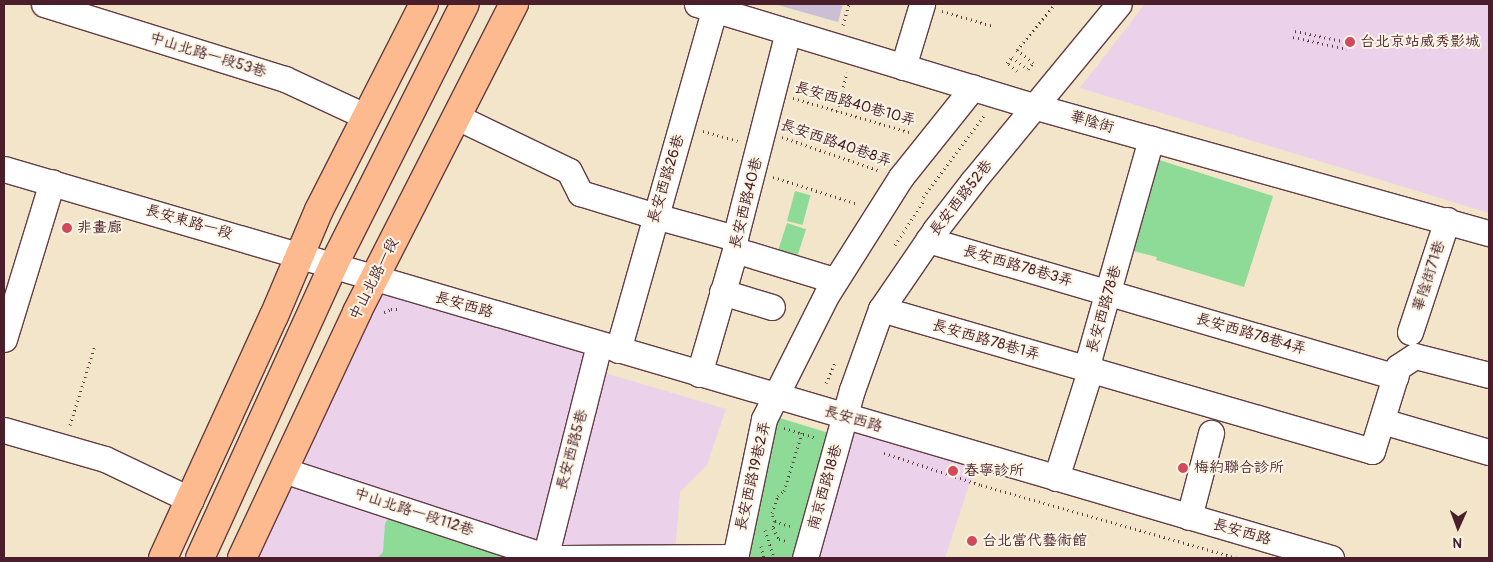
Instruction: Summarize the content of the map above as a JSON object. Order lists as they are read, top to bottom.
{
  "streets": {
    "main road": ["中山北路一段"],
    "street": [
      "中山北路一段53巷",
      "華陰街",
      "長安西路26巷",
      "長安西路52巷",
      "長安西路40巷",
      "長安東路一段",
      "長安西路78巷3弄",
      "華陰街71巷",
      "長安西路",
      "長安西路78巷",
      "長安西路78巷4弄",
      "長安西路78巷1弄",
      "長安西路5巷",
      "長安西路19巷2弄",
      "南京西路18巷",
      "中山北路一段112巷"
    ],
    "path": ["長安西路40巷10弄", "長安西路40巷8弄"]
  },
  "crossings": [
    ["長安西路40巷10弄", "長安西路40巷"],
    ["長安西路40巷10弄", "長安西路19巷2弄"],
    ["華陰街", "長安西路26巷"],
    ["華陰街", "長安西路52巷"],
    ["華陰街", "長安西路40巷"],
    ["華陰街", "華陰街71巷"],
    ["華陰街", "長安西路78巷"],
    ["華陰街", "長安西路19巷2弄"],
    ["長安西路40巷8弄", "長安西路40巷"],
    ["長安西路40巷8弄", "長安西路19巷2弄"],
    ["長安西路26巷", "長安西路"],
    ["長安西路26巷", "長安西路5巷"],
    ["長安西路52巷", "長安西路78巷3弄"],
    ["長安西路52巷", "長安西路"],
    ["長安西路52巷", "長安西路78巷1弄"],
    ["長安西路52巷", "南京西路18巷"],
    ["長安西路40巷", "長安西路"],
    ["長安東路一段", "中山北路一段"],
    ["長安東路一段", "長安西路"],
    ["長安西路78巷3弄", "長安西路78巷"],
    ["長安西路78巷3弄", "長安西路78巷4弄"],
    ["中山北路一段", "長安西路"],
    ["中山北路一段", "中山北路一段112巷"],
    ["長安西路", "長安西路78巷"],
    ["長安西路", "長安西路5巷"],
    ["長安西路", "長安西路19巷2弄"],
    ["長安西路", "南京西路18巷"],
    ["長安西路78巷", "長安西路78巷4弄"],
    ["長安西路78巷", "長安西路78巷1弄"],
    ["長安西路5巷", "中山北路一段112巷"],
    ["長安西路19巷2弄", "中山北路一段112巷"]
  ],
  "places": [
    "台北京站威秀影城",
    "非畫廊",
    "梅約聯合診所",
    "春寧診所",
    "台北當代藝術館"
  ],
  "north": "bottom"
}
